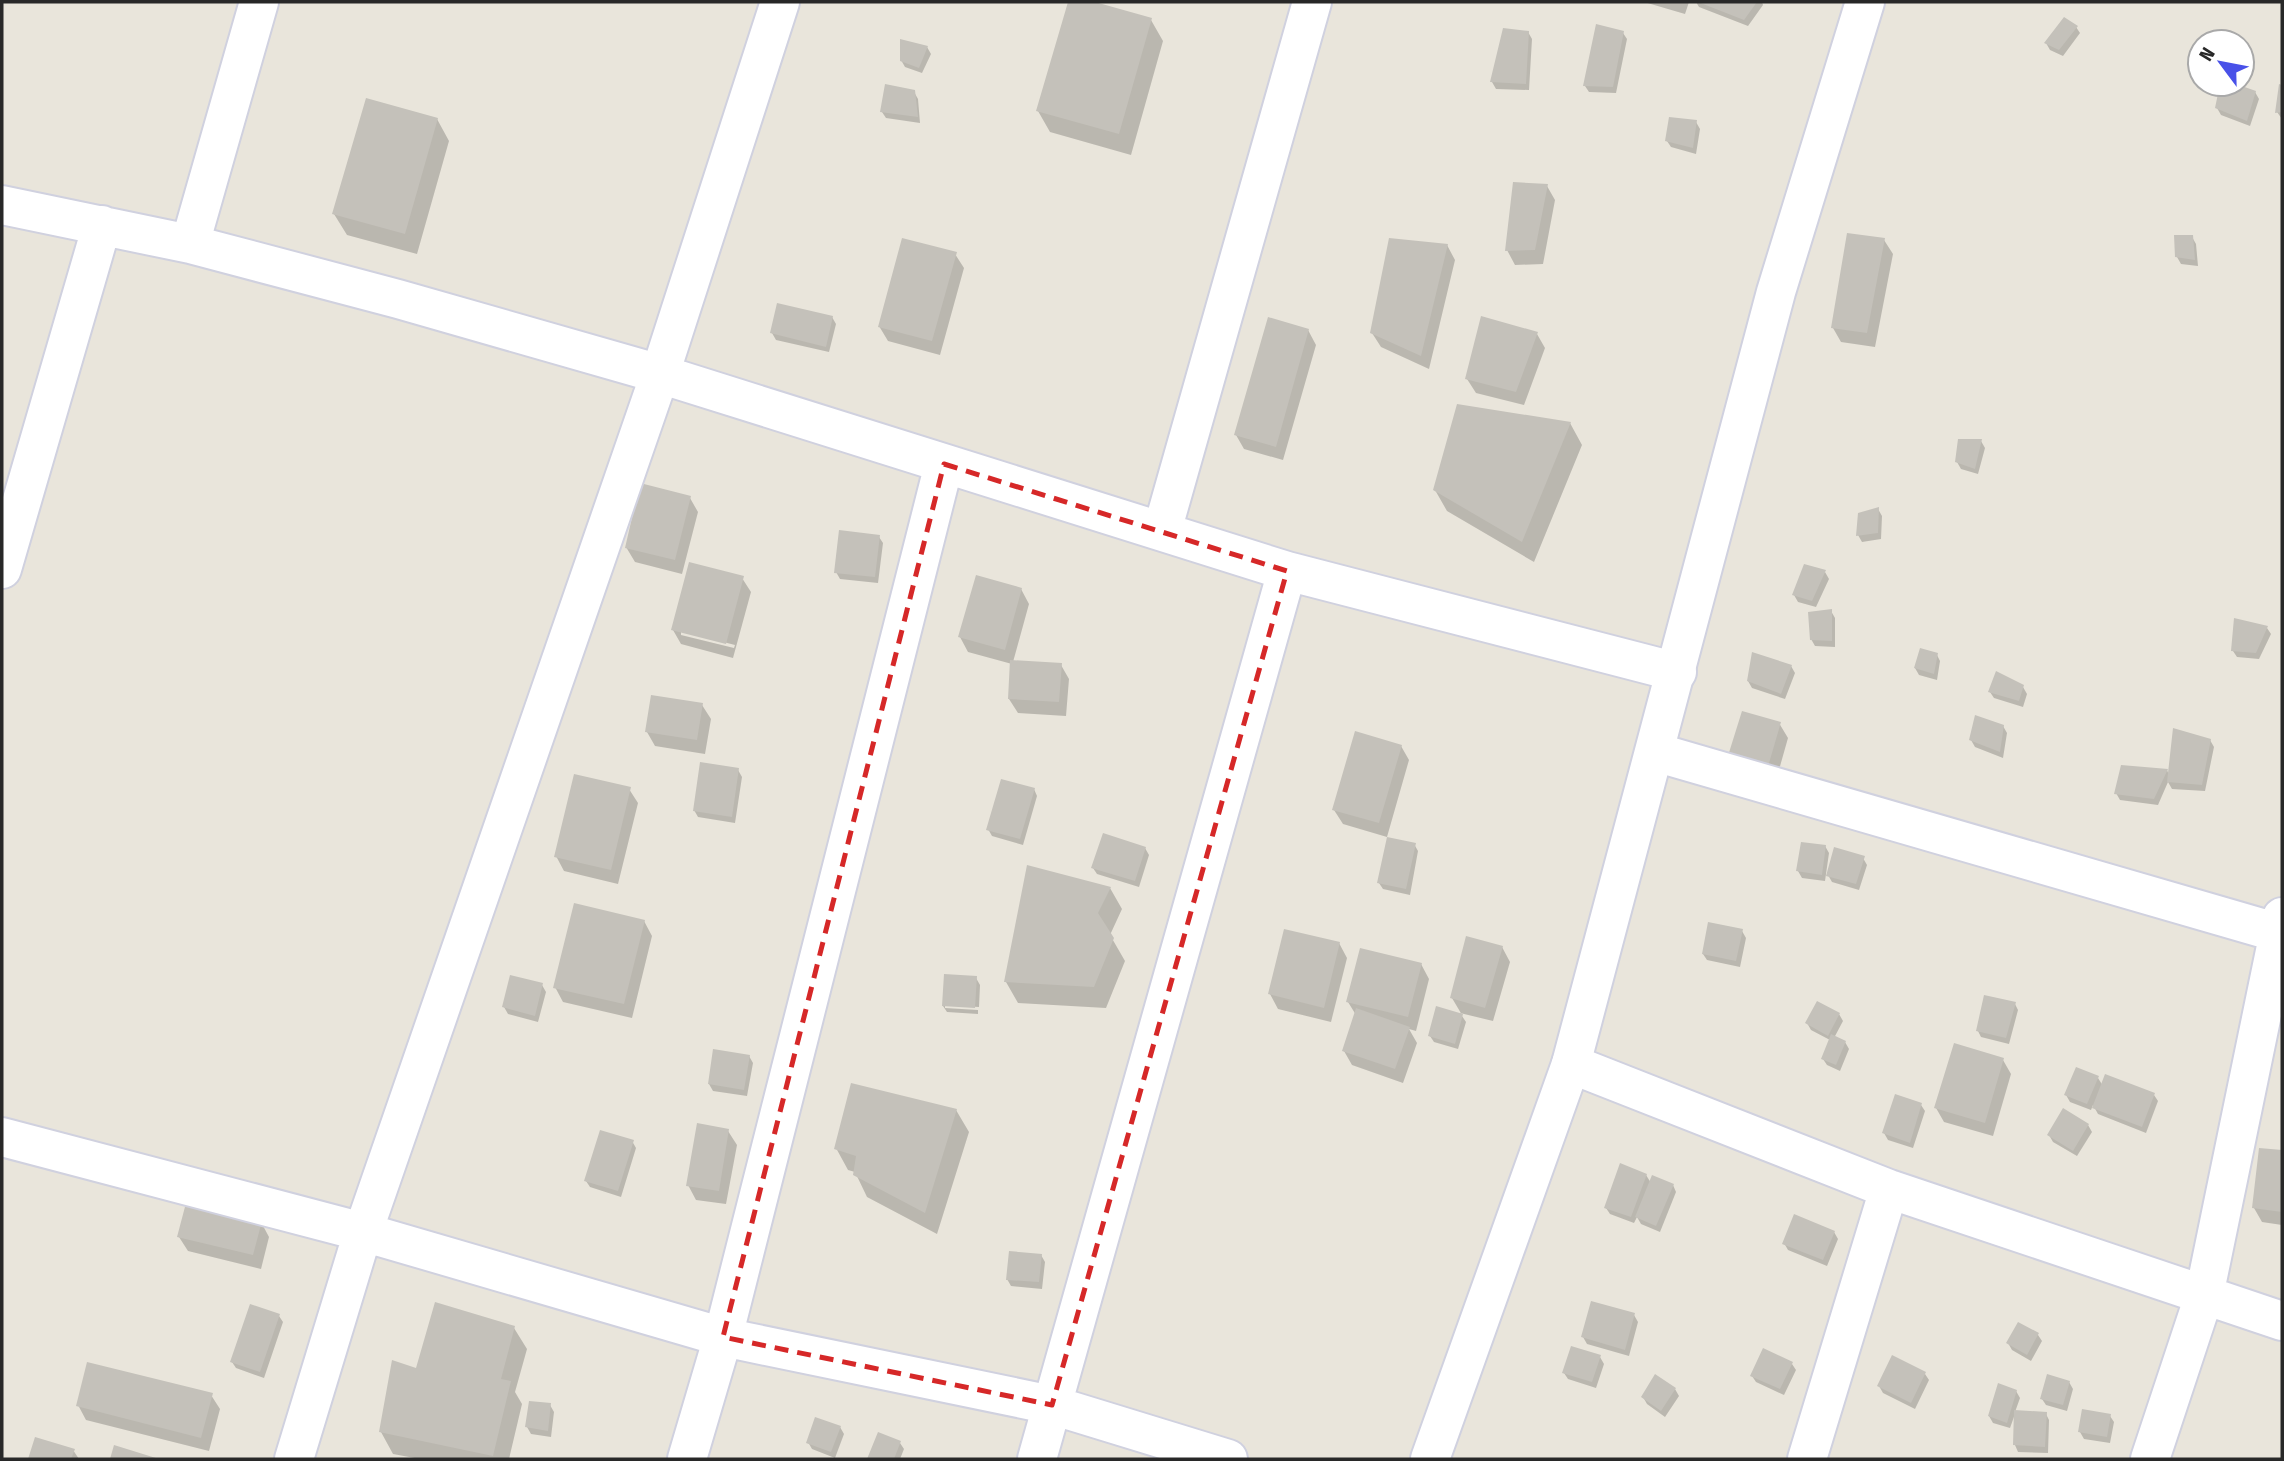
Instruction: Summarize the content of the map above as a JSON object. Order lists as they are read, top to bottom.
{
  "north": "top left"
}
